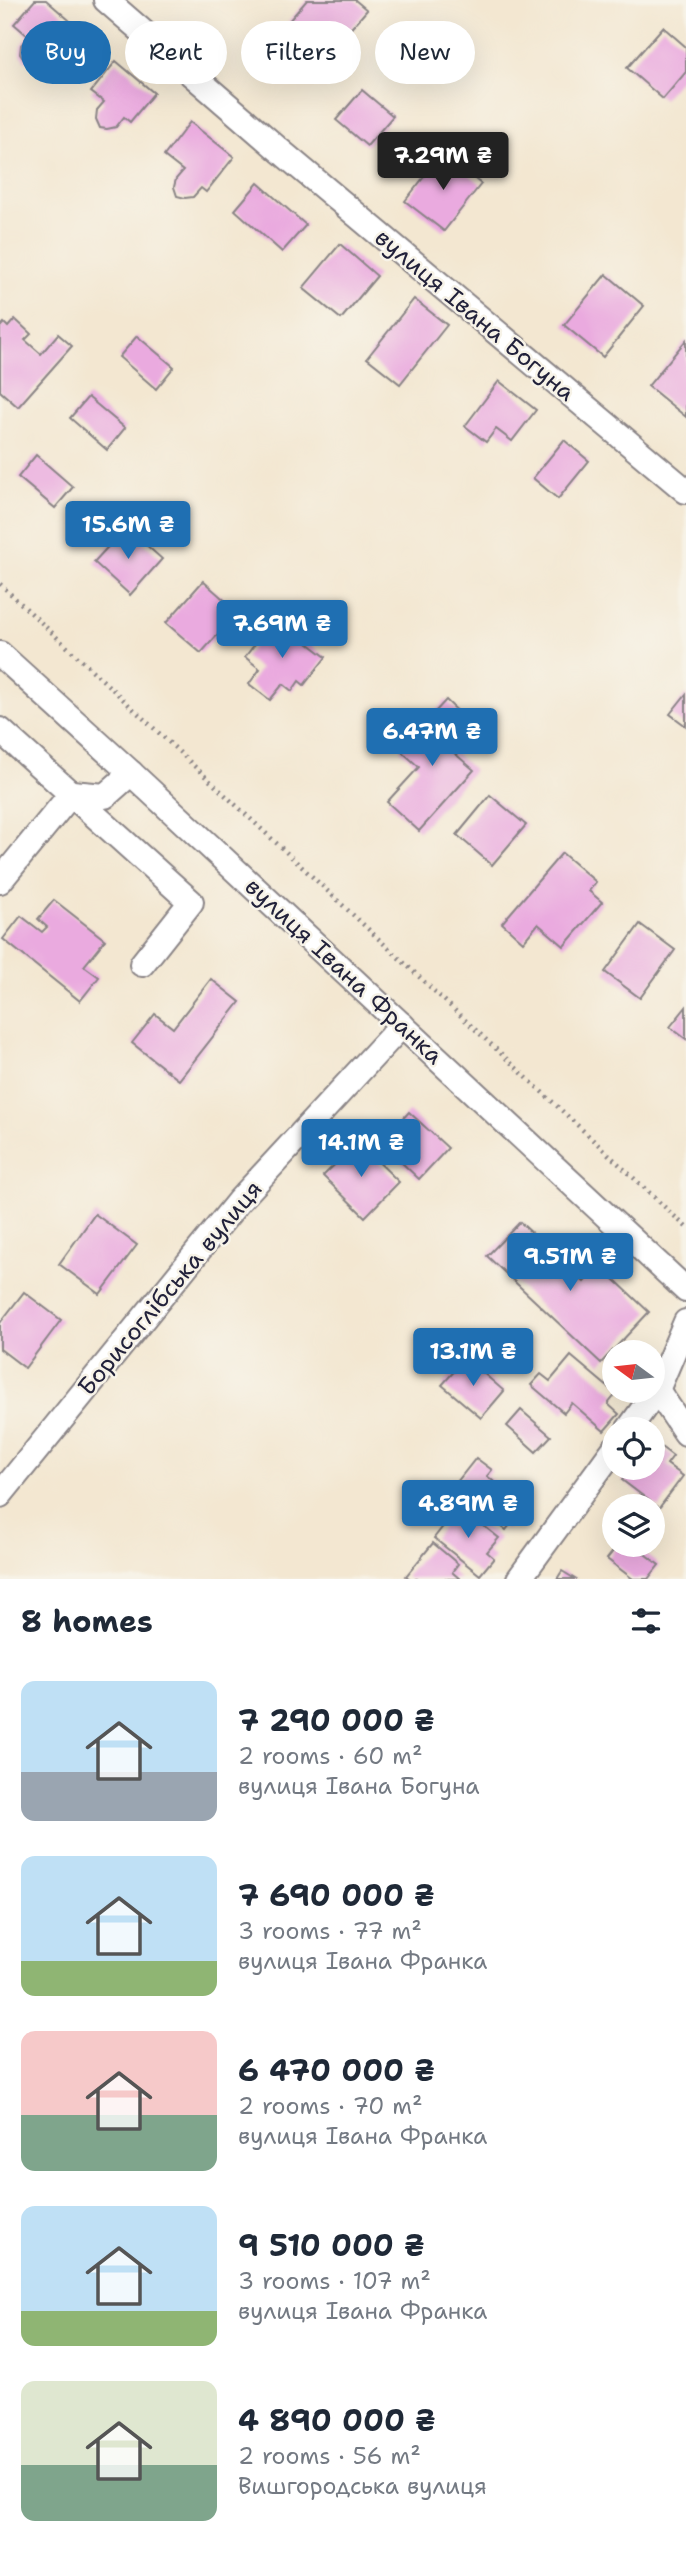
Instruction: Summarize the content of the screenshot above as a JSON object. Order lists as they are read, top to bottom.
{
  "streets": {
    "street": ["вулиця Івана Богуна", "вулиця Івана Франка", "Борисоглібська вулиця"]
  },
  "crossings": [
    ["вулиця Івана Франка", "Борисоглібська вулиця"]
  ],
  "north": "left",
  "page": {
    "chip": [
      "Buy",
      "Rent",
      "Filters",
      "New"
    ],
    "price": [
      "7.29M ₴",
      "15.6M ₴",
      "7.69M ₴",
      "6.47M ₴",
      "14.1M ₴",
      "9.51M ₴",
      "13.1M ₴",
      "4.89M ₴"
    ],
    "heading": "8 homes",
    "list": [
      {
        "name": "7 290 000 ₴",
        "note": "2 rooms · 60 m² · вулиця Івана Богуна"
      },
      {
        "name": "7 690 000 ₴",
        "note": "3 rooms · 77 m² · вулиця Івана Франка"
      },
      {
        "name": "6 470 000 ₴",
        "note": "2 rooms · 70 m² · вулиця Івана Франка"
      },
      {
        "name": "9 510 000 ₴",
        "note": "3 rooms · 107 m² · вулиця Івана Франка"
      },
      {
        "name": "4 890 000 ₴",
        "note": "2 rooms · 56 m² · Вишгородська вулиця"
      }
    ]
  }
}
